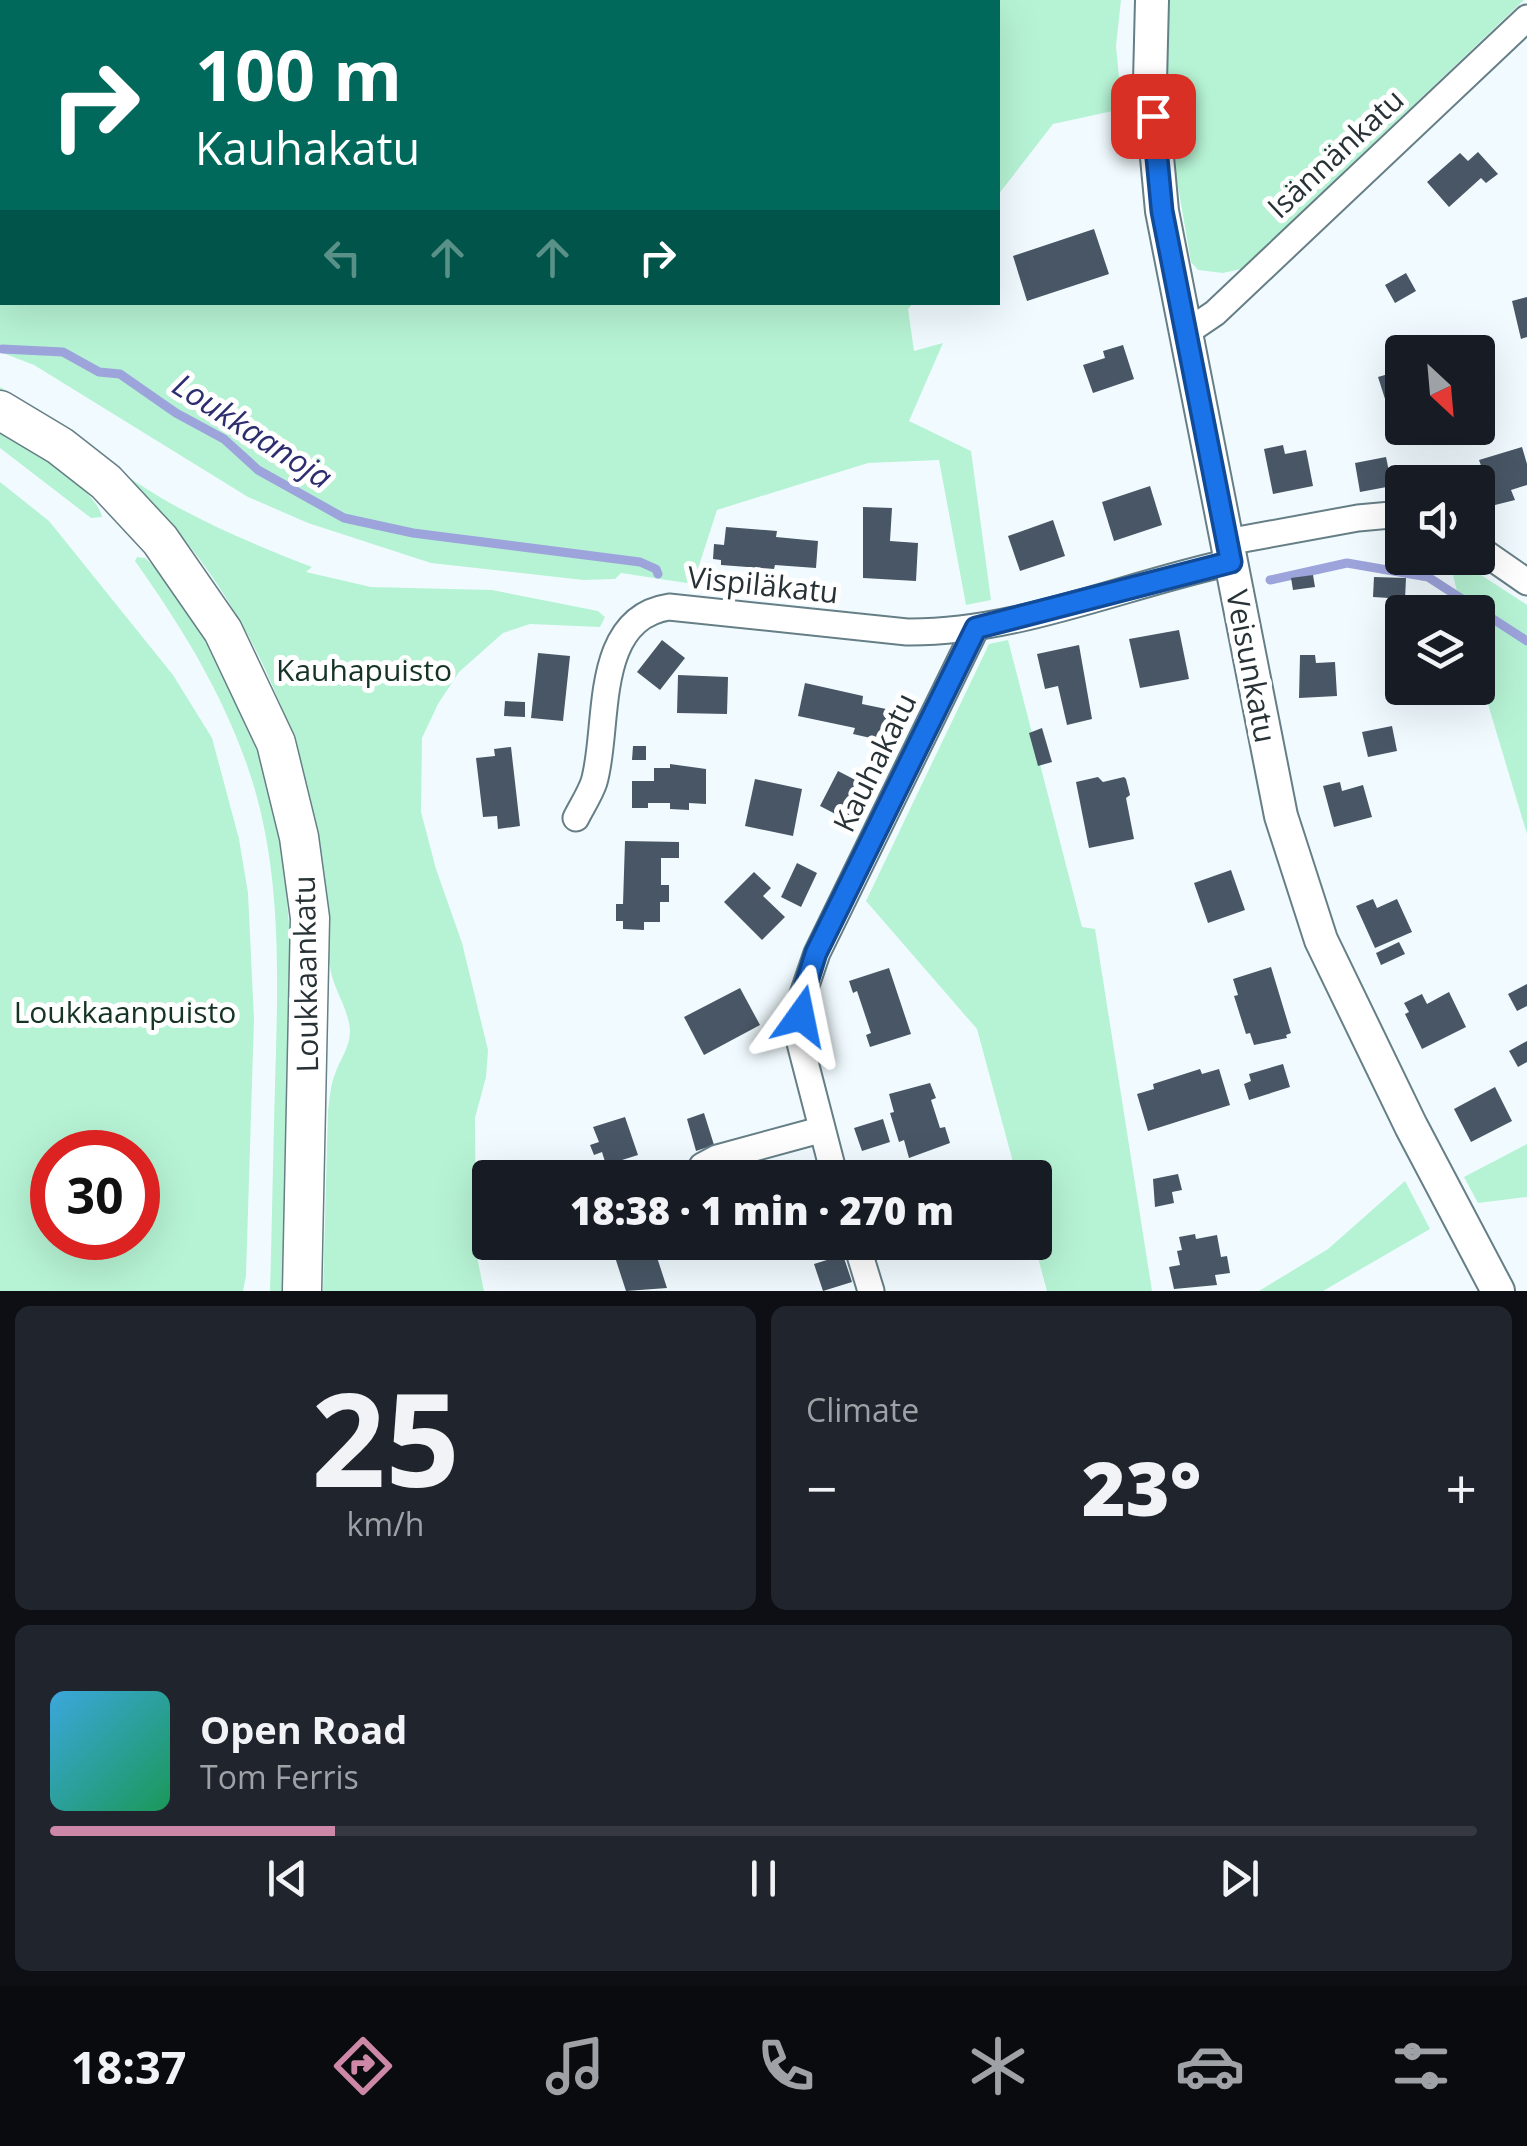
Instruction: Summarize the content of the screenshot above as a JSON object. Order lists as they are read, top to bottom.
{
  "streets": {
    "main road": ["Loukkaankatu"],
    "street": [
      "Isännänkatu",
      "Vispiläkatu",
      "Veisunkatu",
      "Kauhakatu"
    ]
  },
  "crossings": [
    ["Isännänkatu", "Veisunkatu"],
    ["Vispiläkatu", "Kauhakatu"]
  ],
  "water": ["Loukkaanoja"],
  "parks": ["Kauhapuisto", "Loukkaanpuisto"],
  "north": "bottom right",
  "page": {
    "turn": ["100 m", "Kauhakatu"],
    "limit": "30",
    "trip": "18:38 · 1 min · 270 m",
    "tile": [
      ["25", "km/h"],
      "Climate"
    ],
    "heat": ["−", "23°", "+"],
    "song": ["Open Road", "Tom Ferris"],
    "tabs": "18:37"
  }
}
